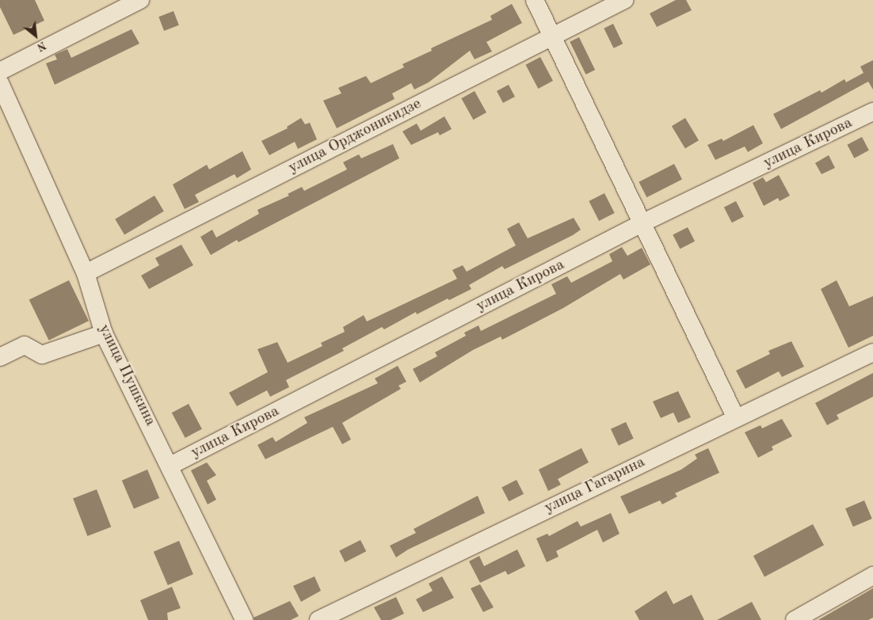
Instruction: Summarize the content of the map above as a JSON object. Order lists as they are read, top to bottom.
{
  "streets": {
    "street": [
      "улица Орджоникидзе",
      "улица Кирова",
      "улица Пушкина",
      "улица Гагарина"
    ]
  },
  "crossings": [
    ["улица Орджоникидзе", "улица Пушкина"],
    ["улица Кирова", "улица Пушкина"]
  ],
  "north": "bottom right"
}
